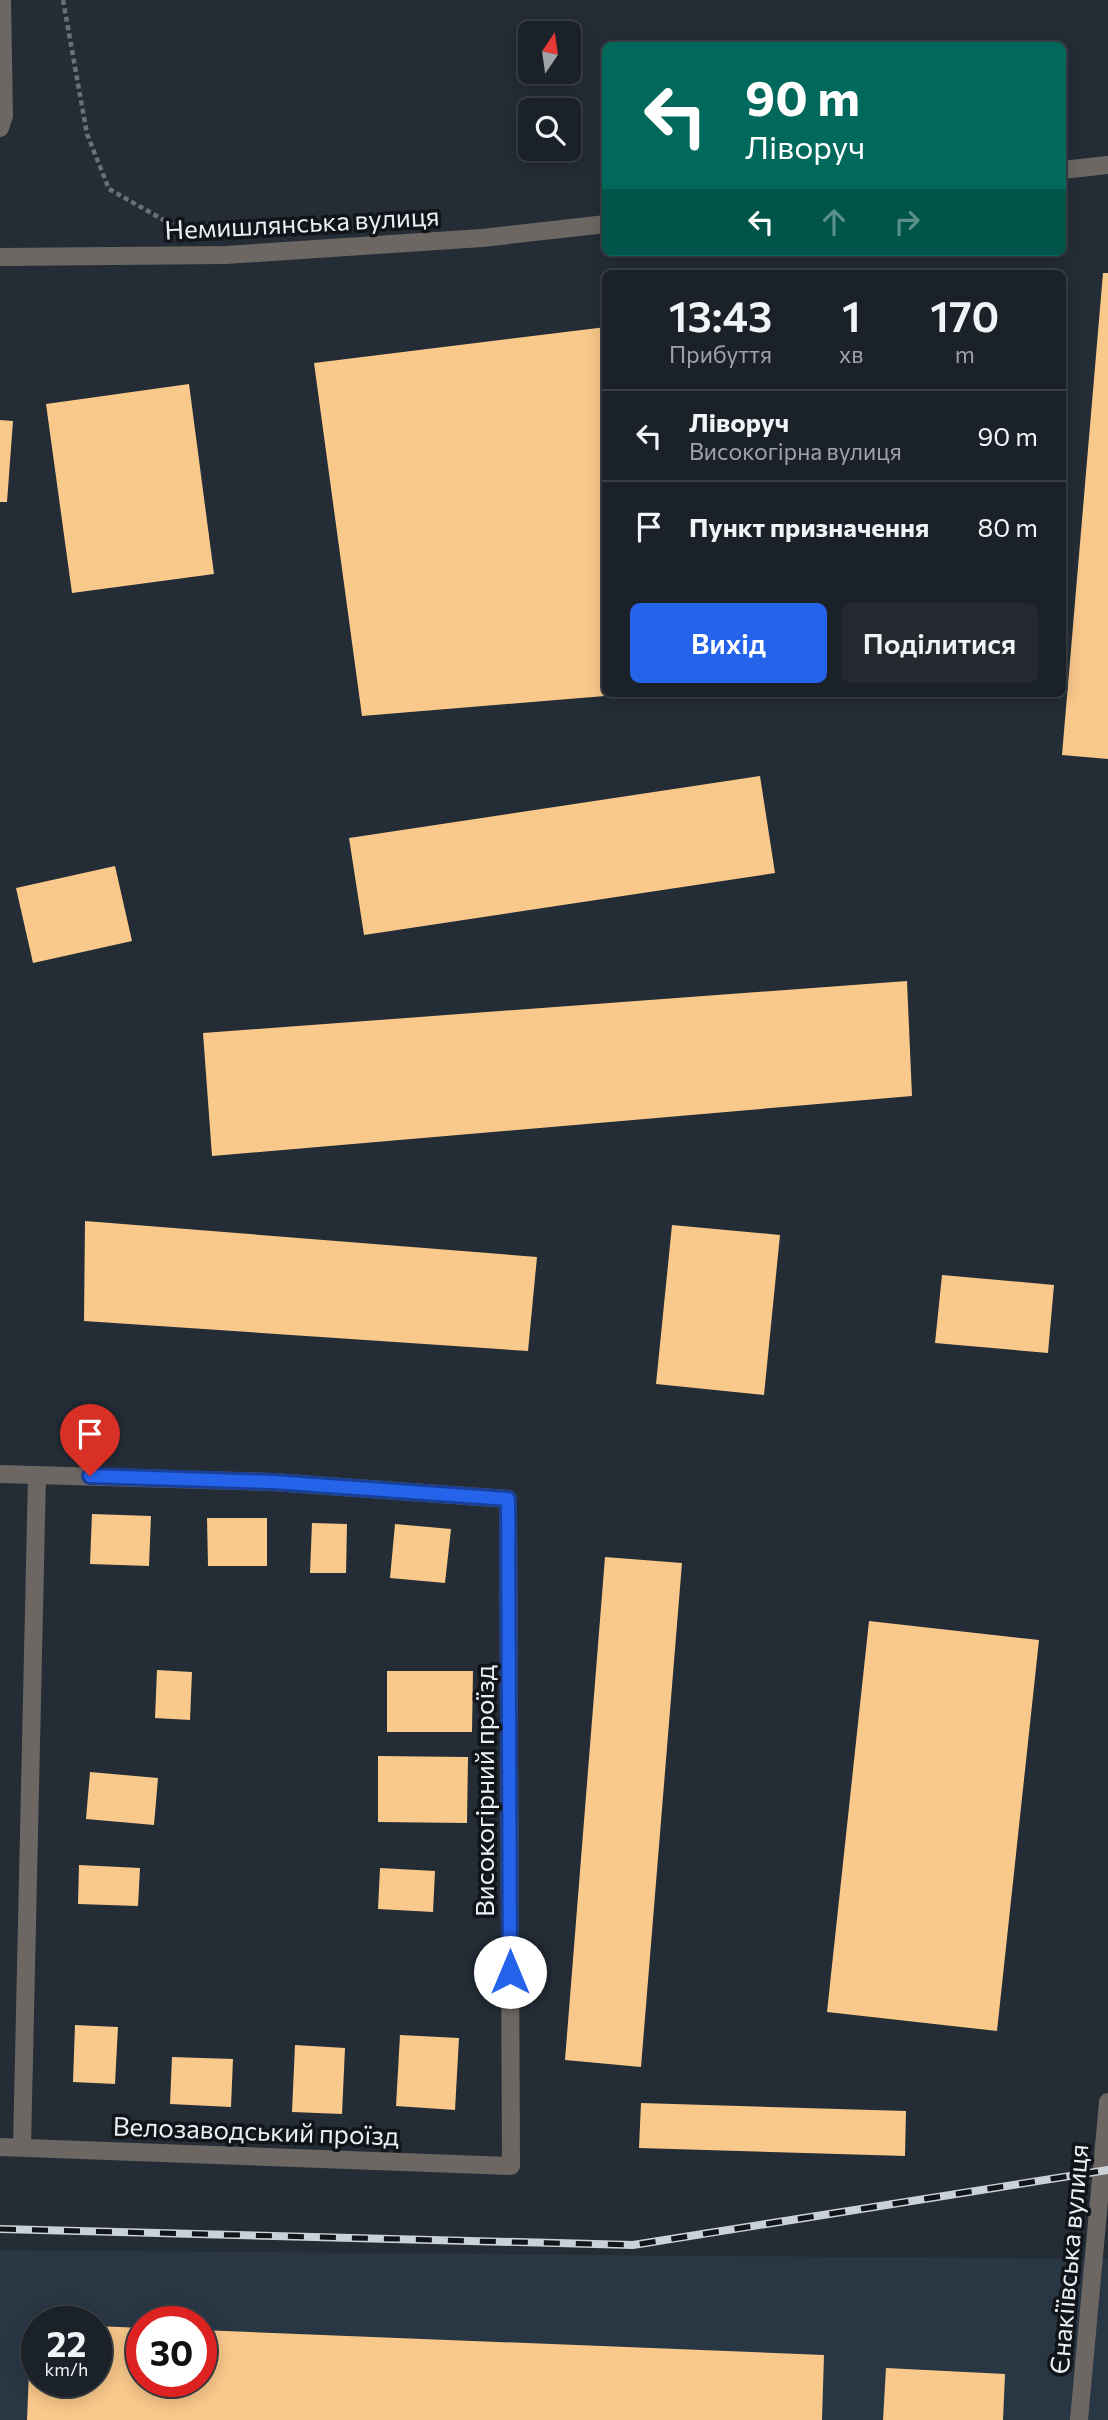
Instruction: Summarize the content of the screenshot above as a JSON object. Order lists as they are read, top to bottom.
{
  "streets": {
    "street": [
      "Немишлянська вулиця",
      "Високогірний проїзд",
      "Велозаводський проїзд",
      "Єнакіївська вулиця"
    ]
  },
  "crossings": [
    ["Високогірний проїзд", "Велозаводський проїзд"]
  ],
  "north": "top",
  "page": {
    "turn": ["90 m", "Ліворуч"],
    "eta": [
      "13:43",
      "Прибуття",
      "1",
      "хв",
      "170",
      "m"
    ],
    "list": [
      {
        "name": "Ліворуч",
        "note": "Високогірна вулиця",
        "value": "90 m"
      },
      {
        "name": "Пункт призначення",
        "value": "80 m"
      }
    ],
    "buttons": ["Вихід", "Поділитися"],
    "speed": "22 km/h",
    "limit": "30"
  }
}
